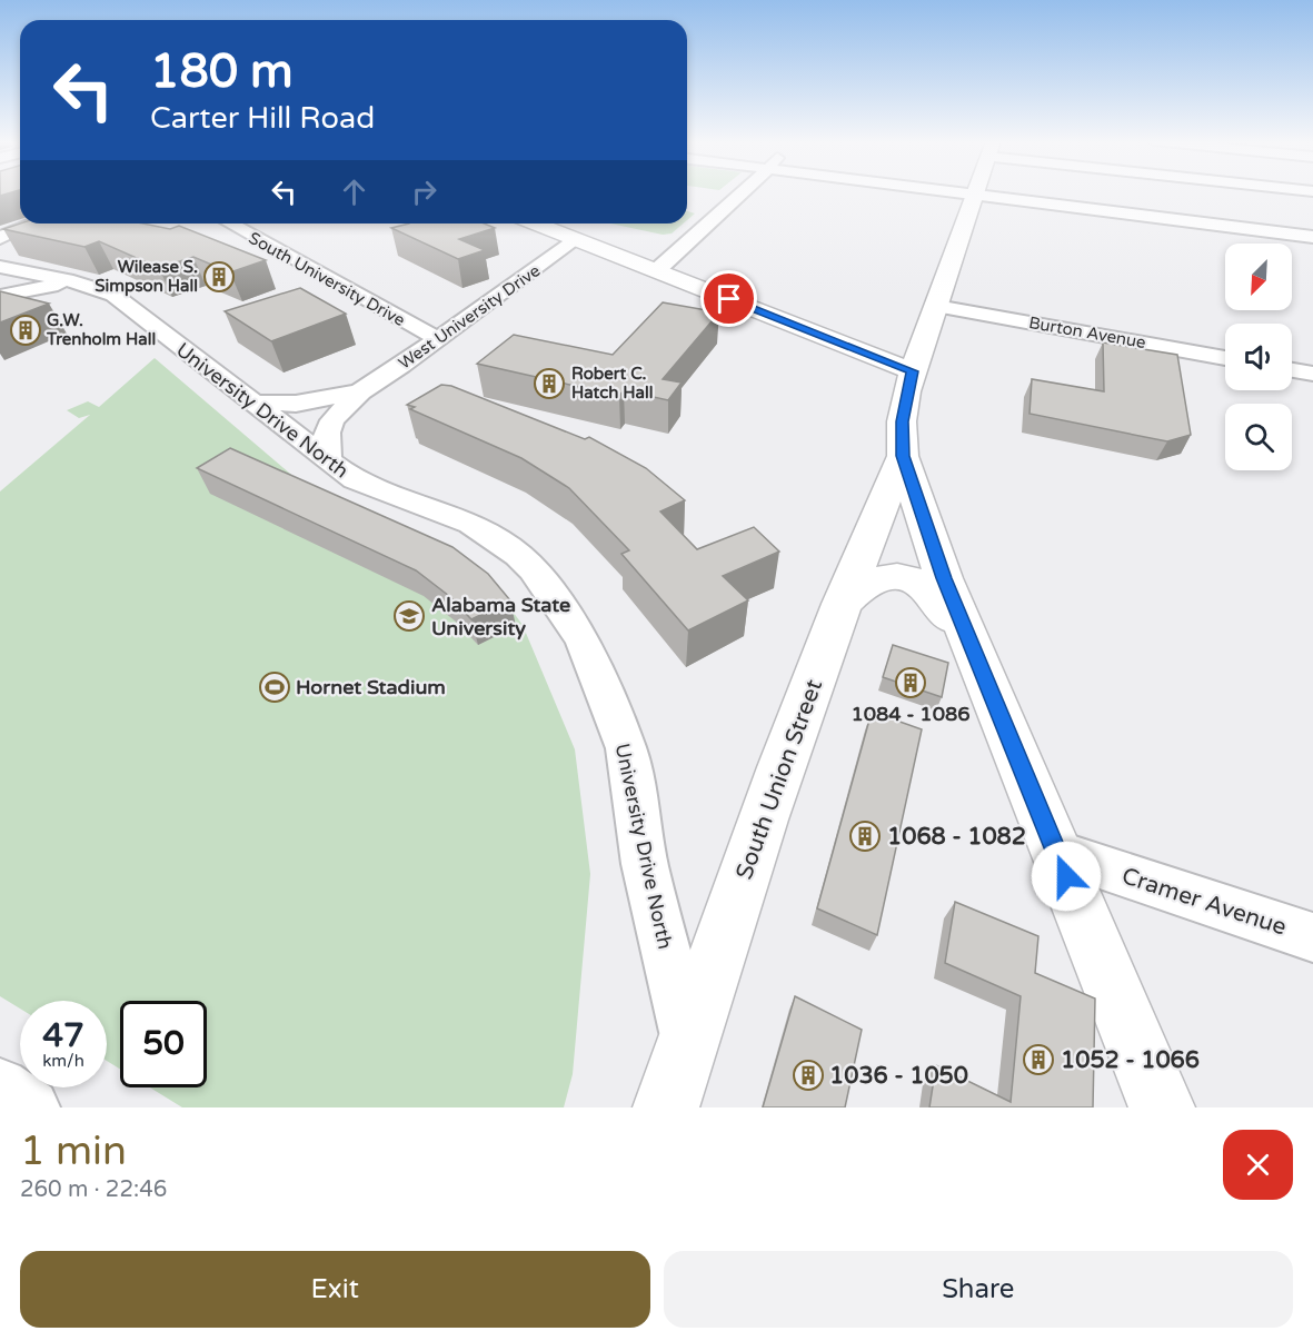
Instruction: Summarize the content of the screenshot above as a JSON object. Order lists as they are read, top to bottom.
{
  "streets": {
    "main road": ["South Union Street"],
    "street": [
      "South University Drive",
      "West University Drive",
      "Burton Avenue",
      "University Drive North",
      "Cramer Avenue"
    ]
  },
  "crossings": [
    ["South University Drive", "West University Drive"],
    ["West University Drive", "University Drive North"],
    ["University Drive North", "South Union Street"]
  ],
  "places": {
    "building": [
      "Wilease S. Simpson Hall",
      "G.W. Trenholm Hall",
      "Robert C. Hatch Hall",
      "1084 - 1086",
      "1068 - 1082",
      "1052 - 1066",
      "1036 - 1050"
    ],
    "school or university": ["Alabama State University"],
    "sports": ["Hornet Stadium"]
  },
  "north": "bottom left",
  "page": {
    "turn": ["180 m", "Carter Hill Road"],
    "speed": "47 km/h",
    "limit": "50",
    "heading": ["1 min", "260 m · 22:46"],
    "buttons": ["Exit", "Share"]
  }
}
